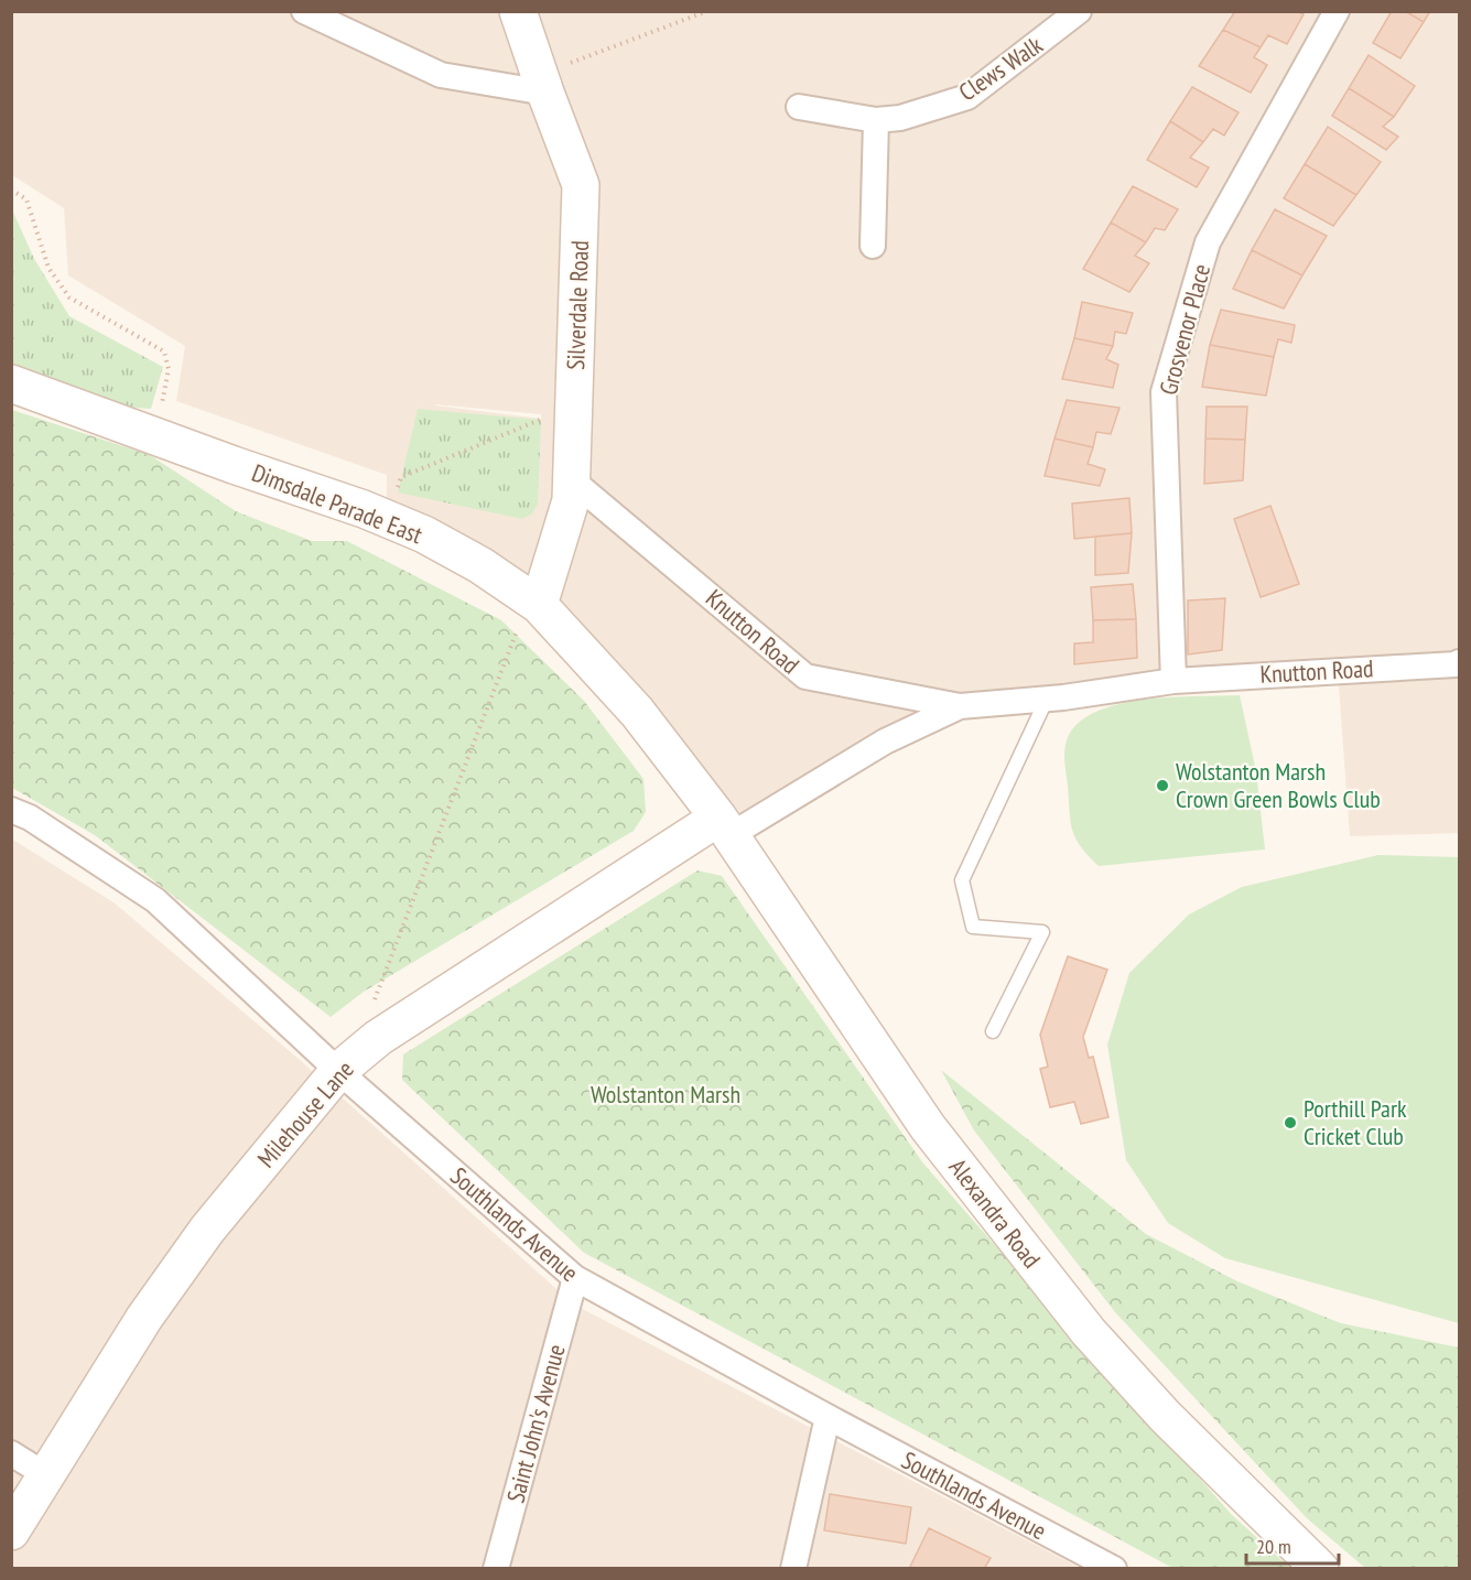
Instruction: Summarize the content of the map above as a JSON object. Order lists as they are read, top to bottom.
{
  "streets": {
    "main road": [
      "Silverdale Road",
      "Dimsdale Parade East",
      "Milehouse Lane",
      "Alexandra Road"
    ],
    "street": [
      "Clews Walk",
      "Grosvenor Place",
      "Knutton Road",
      "Southlands Avenue",
      "Saint John's Avenue"
    ]
  },
  "crossings": [
    ["Silverdale Road", "Dimsdale Parade East"],
    ["Silverdale Road", "Knutton Road"],
    ["Grosvenor Place", "Knutton Road"],
    ["Dimsdale Parade East", "Milehouse Lane"],
    ["Dimsdale Parade East", "Alexandra Road"],
    ["Milehouse Lane", "Alexandra Road"],
    ["Milehouse Lane", "Southlands Avenue"],
    ["Southlands Avenue", "Saint John's Avenue"]
  ],
  "parks": ["Wolstanton Marsh"],
  "places": ["Wolstanton Marsh Crown Green Bowls Club", "Porthill Park Cricket Club"],
  "scale_bar": "20 m"
}
